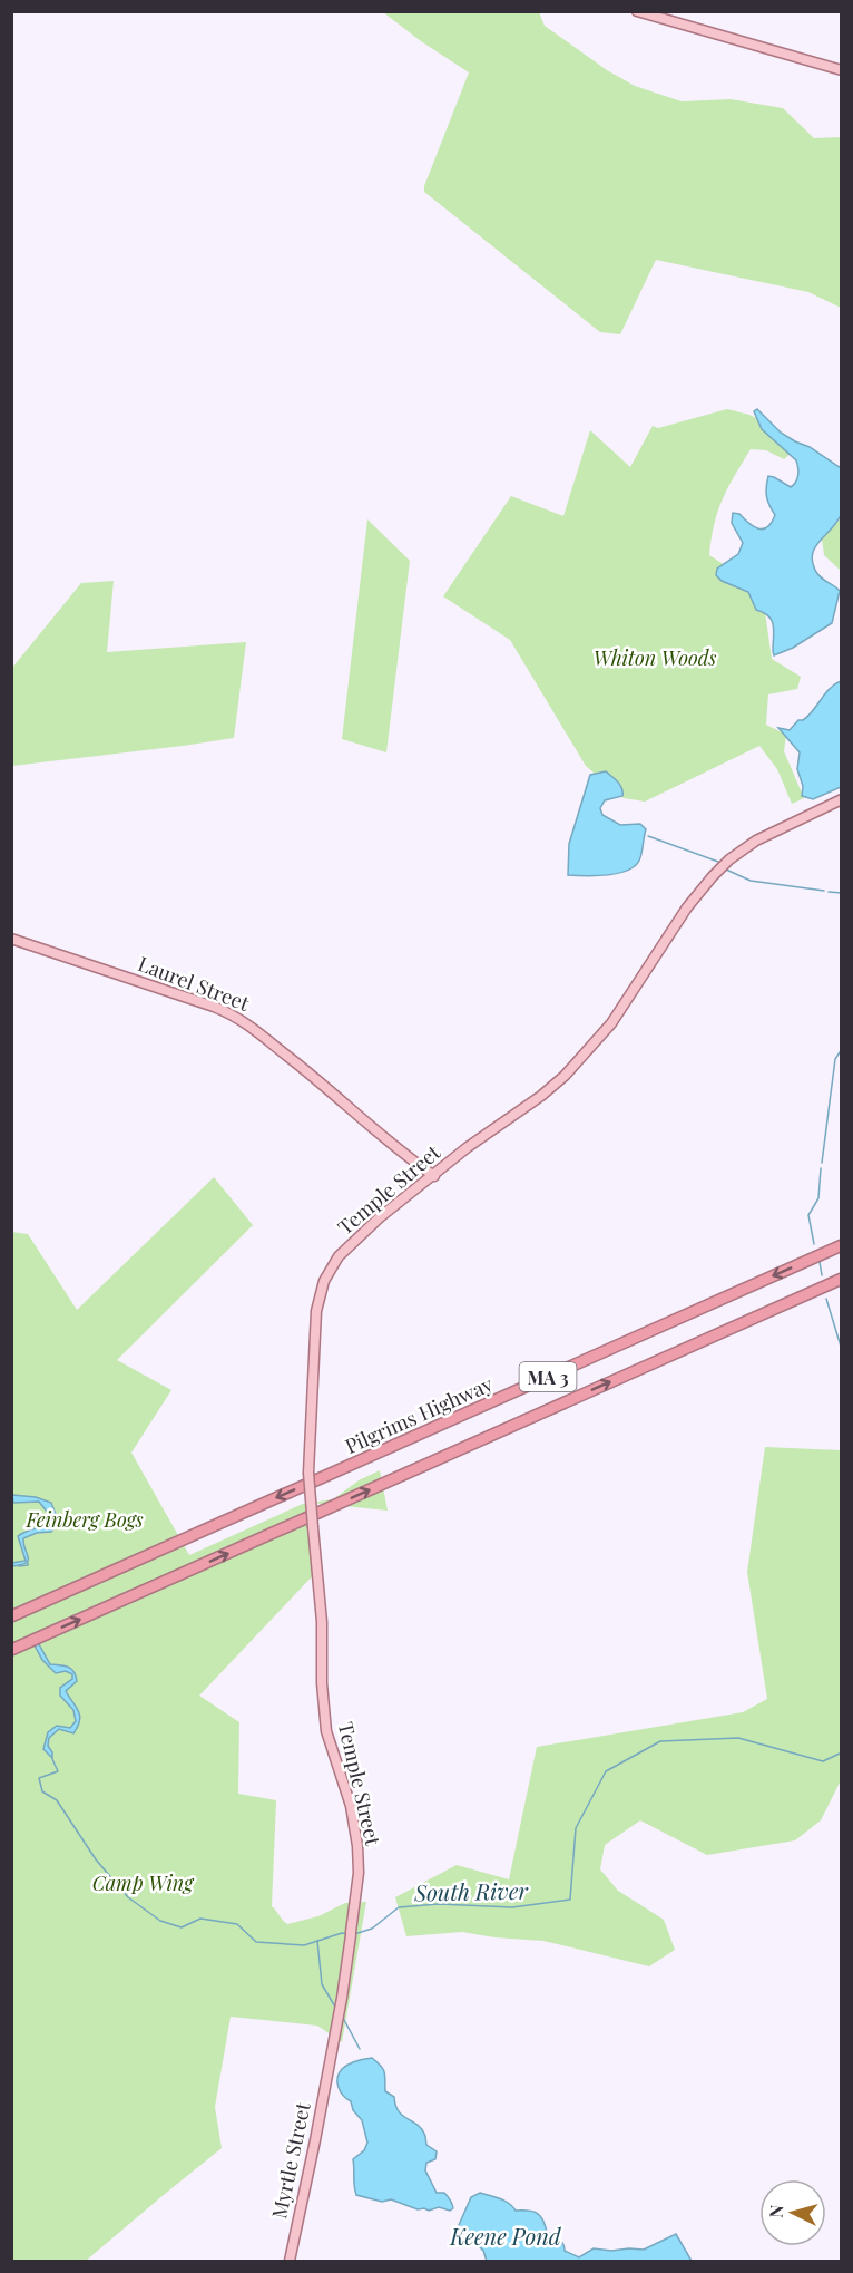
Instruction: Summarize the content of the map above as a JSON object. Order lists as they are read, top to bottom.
{
  "streets": {
    "highway": ["MA 3", "Pilgrims Highway"],
    "main road": ["Laurel Street", "Temple Street", "Myrtle Street"]
  },
  "crossings": [
    ["Laurel Street", "Temple Street"],
    ["Temple Street", "Myrtle Street"]
  ],
  "water": ["South River", "Keene Pond"],
  "parks": ["Whiton Woods", "Feinberg Bogs", "Camp Wing"],
  "north": "left"
}
